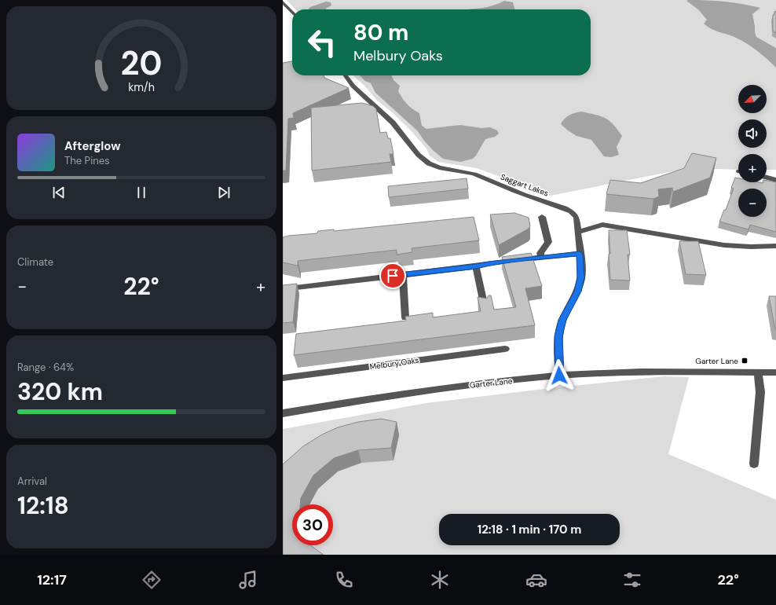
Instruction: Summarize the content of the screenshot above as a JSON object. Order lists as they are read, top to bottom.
{
  "streets": {
    "street": ["Saggart Lakes", "Melbury Oaks", "Garter Lane"]
  },
  "crossings": [
    ["Saggart Lakes", "Garter Lane"]
  ],
  "places": {
    "transit": ["Garter Lane"]
  },
  "north": "bottom left",
  "page": {
    "turn": ["80 m", "Melbury Oaks"],
    "map_buttons": ["+", "−"],
    "song": ["Afterglow", "The Pines"],
    "tile": [
      "Climate",
      ["Range · 64%", "320 km"],
      ["Arrival", "12:18"]
    ],
    "heat": ["−", "22°", "+"],
    "limit": "30",
    "trip": "12:18 · 1 min · 170 m",
    "tabs": ["12:17", "22°"],
    "gauge": ["20", "km/h"]
  }
}
